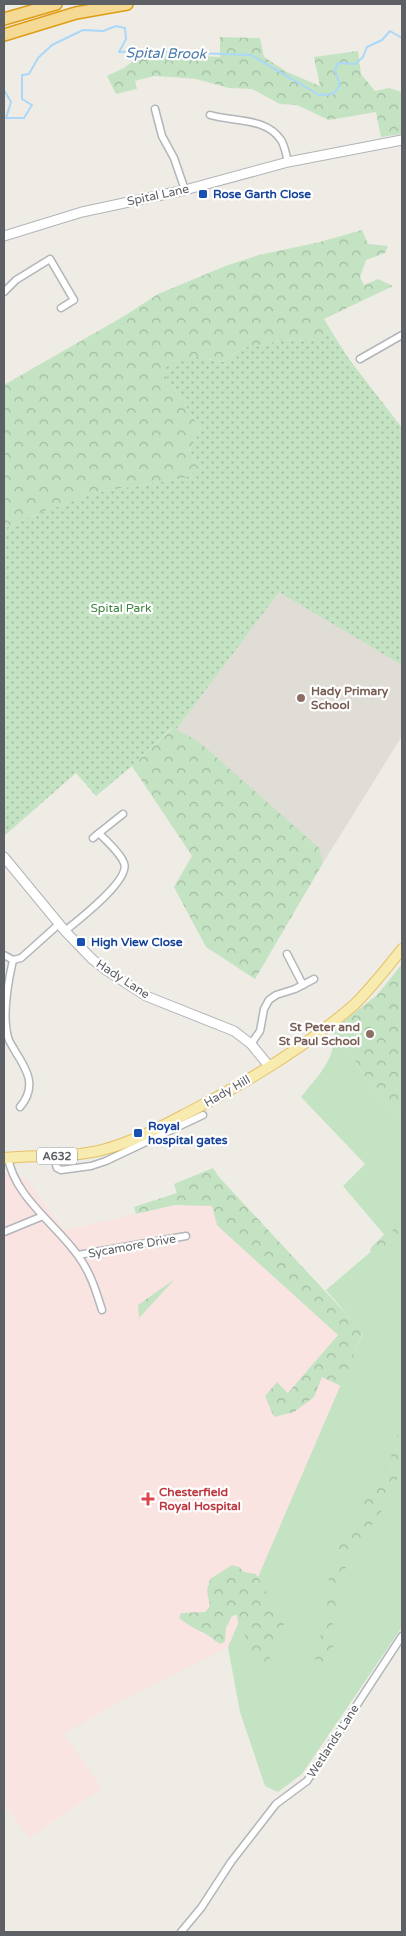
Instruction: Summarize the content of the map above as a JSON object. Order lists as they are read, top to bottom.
{
  "streets": {
    "main road": ["Hady Hill", "A632"],
    "street": [
      "Spital Lane",
      "Hady Lane",
      "Sycamore Drive",
      "Wetlands Lane"
    ]
  },
  "crossings": [
    ["Hady Lane", "Hady Hill"],
    ["Hady Lane", "A632"],
    ["Hady Hill", "A632"],
    ["Hady Hill", "Sycamore Drive"]
  ],
  "water": ["Spital Brook"],
  "parks": ["Spital Park"],
  "places": {
    "transit": ["Rose Garth Close", "High View Close", "Royal hospital gates"],
    "other": ["Hady Primary School", "St Peter and St Paul School"],
    "health": ["Chesterfield Royal Hospital"]
  }
}
